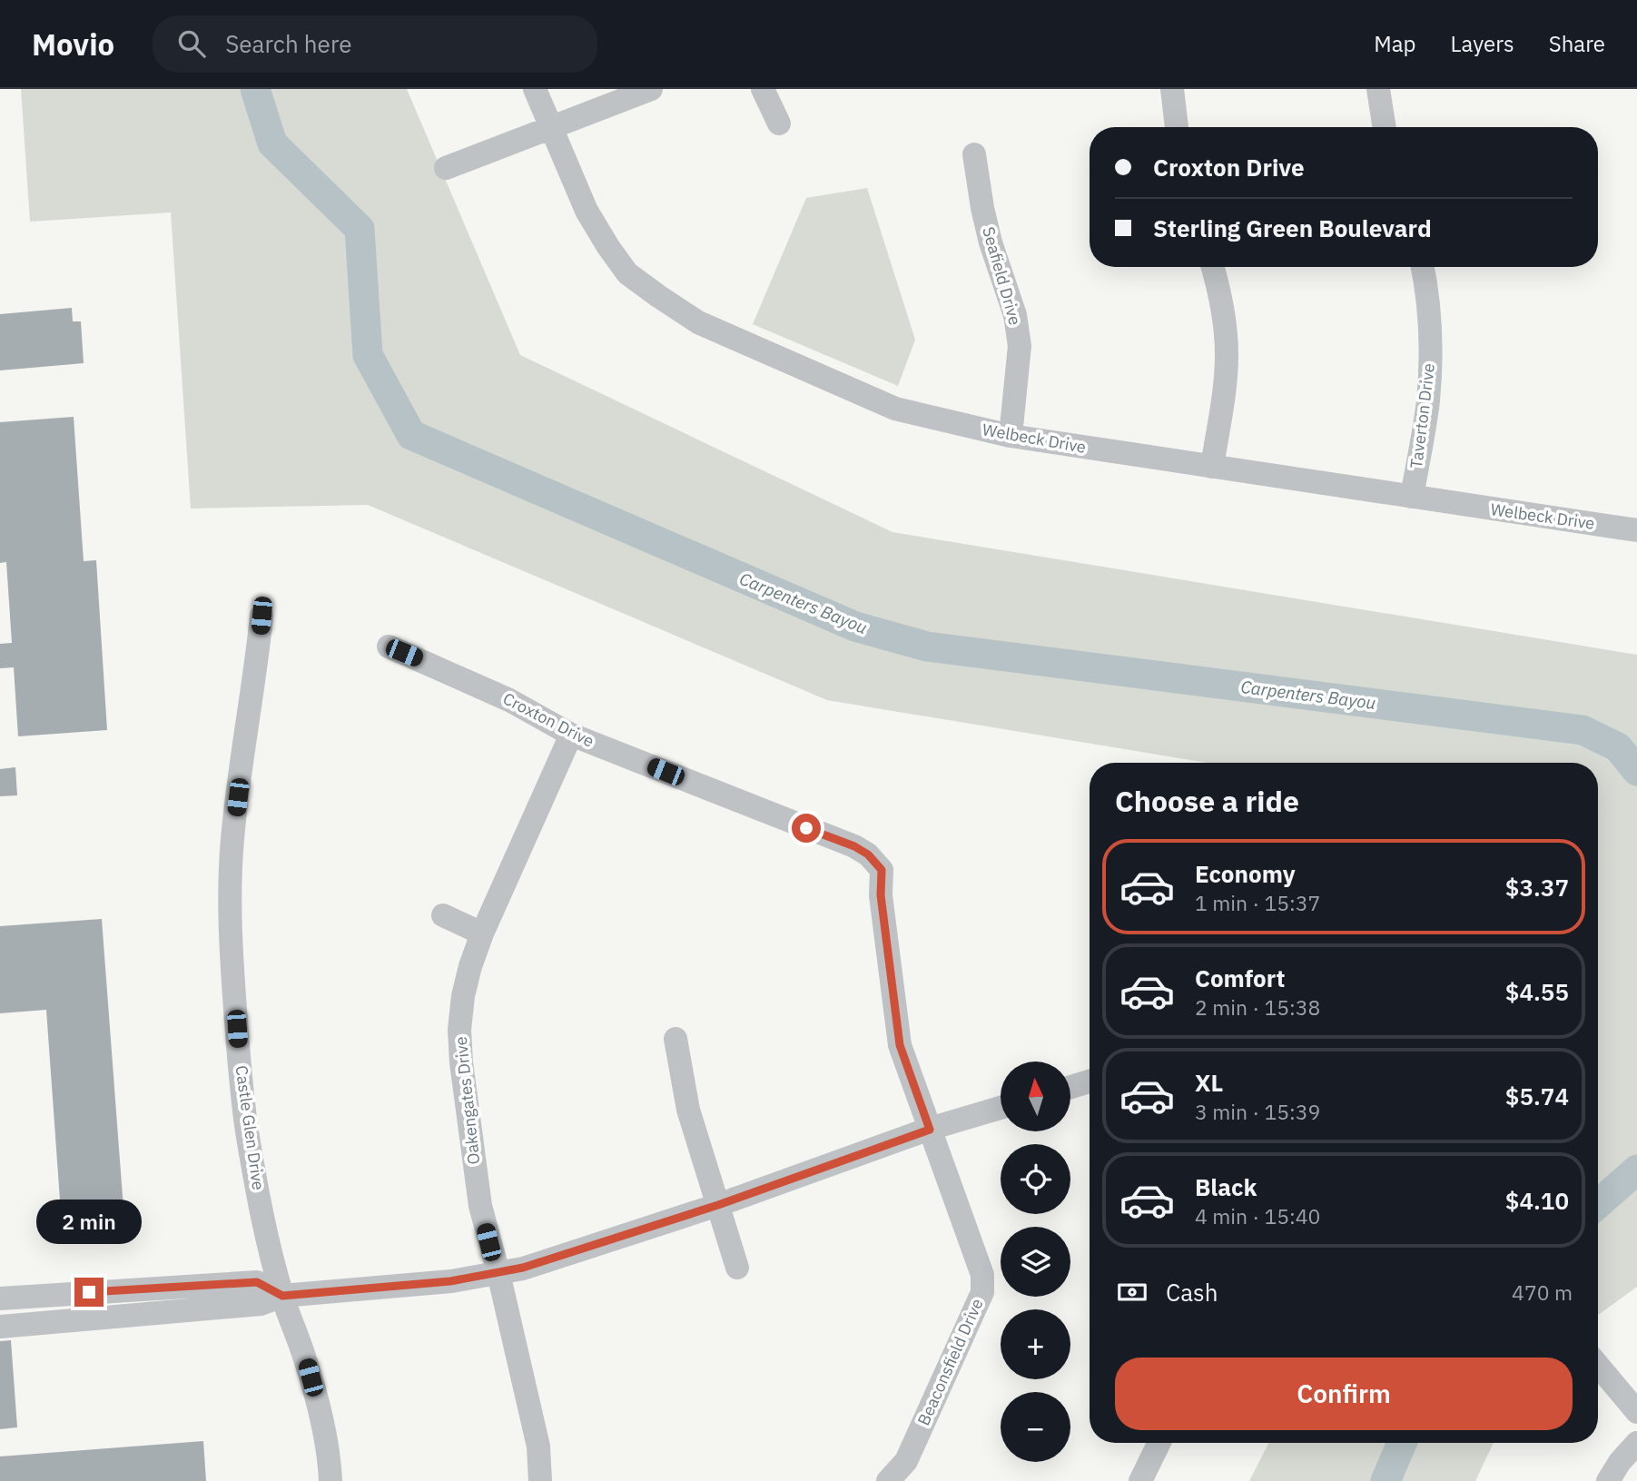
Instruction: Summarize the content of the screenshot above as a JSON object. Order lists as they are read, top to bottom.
{
  "streets": {
    "street": [
      "Seafield Drive",
      "Taverton Drive",
      "Welbeck Drive",
      "Croxton Drive",
      "Oakengates Drive",
      "Castle Glen Drive",
      "Beaconsfield Drive"
    ]
  },
  "crossings": [
    ["Seafield Drive", "Welbeck Drive"],
    ["Taverton Drive", "Welbeck Drive"],
    ["Croxton Drive", "Oakengates Drive"],
    ["Croxton Drive", "Beaconsfield Drive"]
  ],
  "water": ["Carpenters Bayou"],
  "north": "top",
  "page": {
    "header": "Movio",
    "search": "Search here",
    "nav": ["Map", "Layers", "Share"],
    "banner": ["Croxton Drive", "Sterling Green Boulevard"],
    "heading": "Choose a ride",
    "list": [
      {
        "name": "Economy",
        "note": "1 min · 15:37",
        "value": "$3.37"
      },
      {
        "name": "Comfort",
        "note": "2 min · 15:38",
        "value": "$4.55"
      },
      {
        "name": "XL",
        "note": "3 min · 15:39",
        "value": "$5.74"
      },
      {
        "name": "Black",
        "note": "4 min · 15:40",
        "value": "$4.10"
      }
    ],
    "map_buttons": ["+", "−"],
    "bubble": "2 min",
    "pay": ["Cash", "470 m"],
    "buttons": "Confirm"
  }
}
